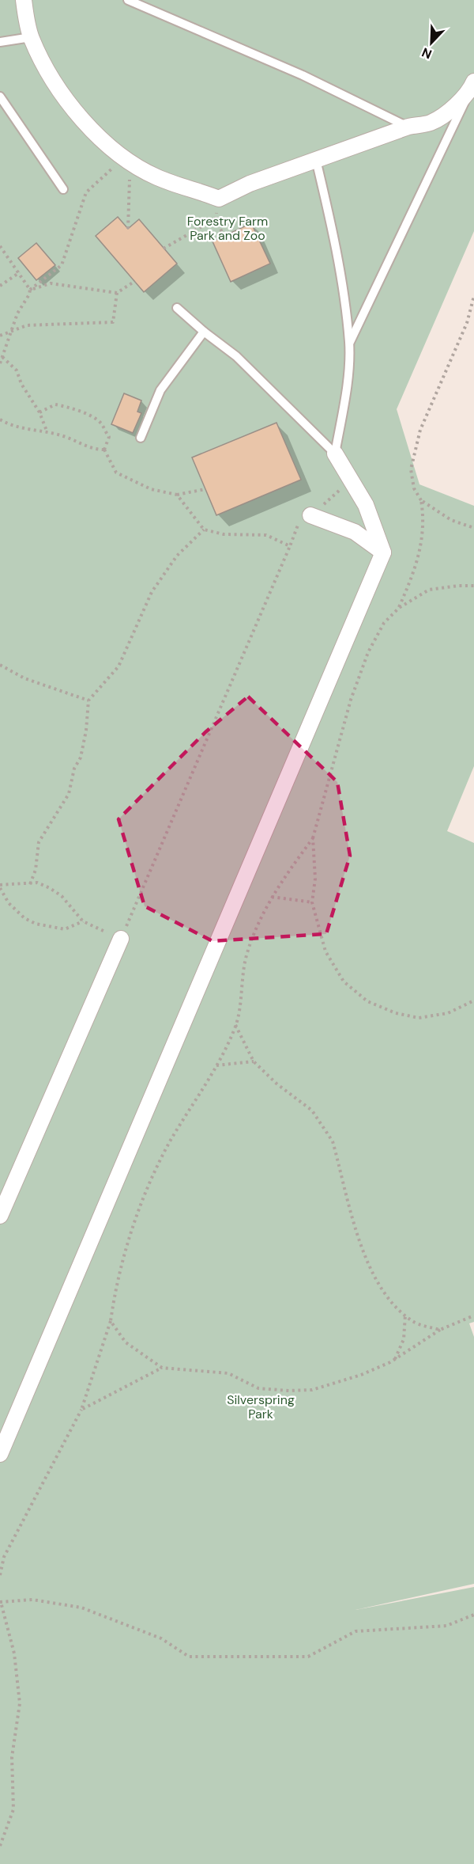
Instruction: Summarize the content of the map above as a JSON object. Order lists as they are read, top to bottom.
{
  "parks": ["Forestry Farm Park and Zoo", "Silverspring Park"],
  "north": "bottom left"
}
